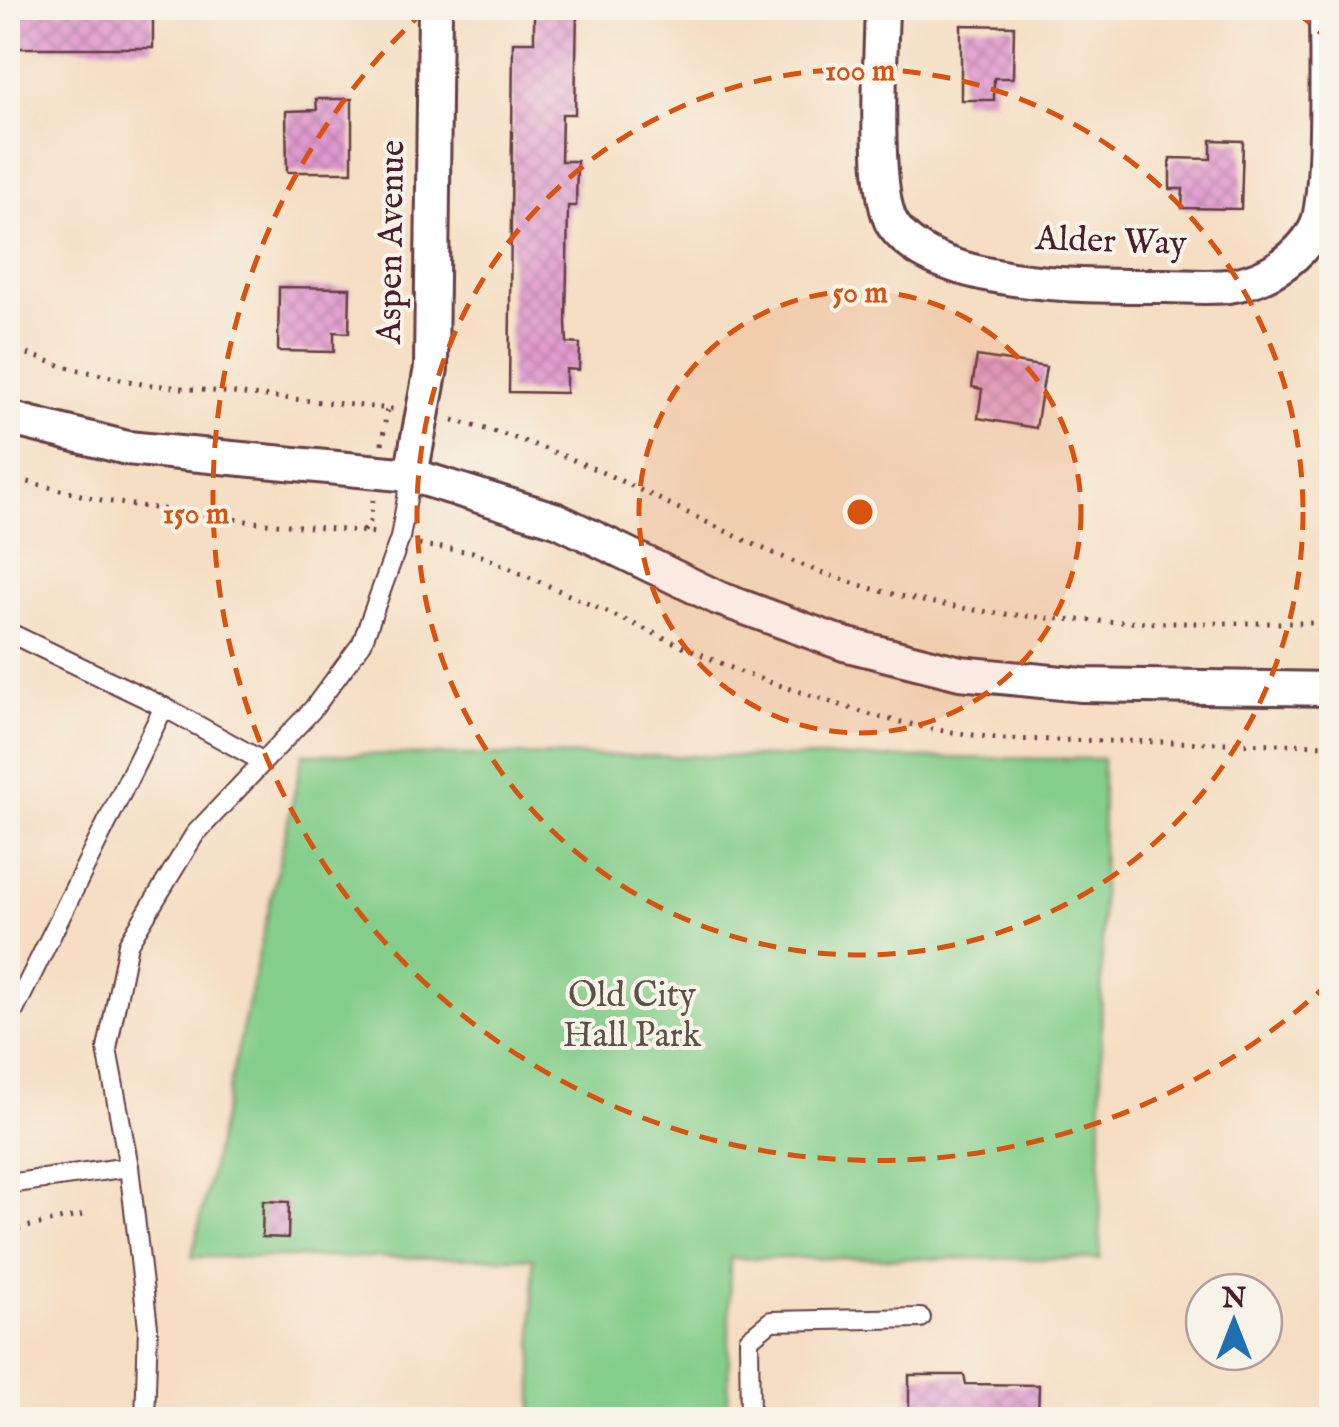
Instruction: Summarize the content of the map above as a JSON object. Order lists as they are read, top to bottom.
{
  "streets": {
    "street": ["Aspen Avenue", "Alder Way"]
  },
  "parks": ["Old City Hall Park"],
  "north": "top",
  "rings": ["100 m", "50 m", "150 m"]
}
